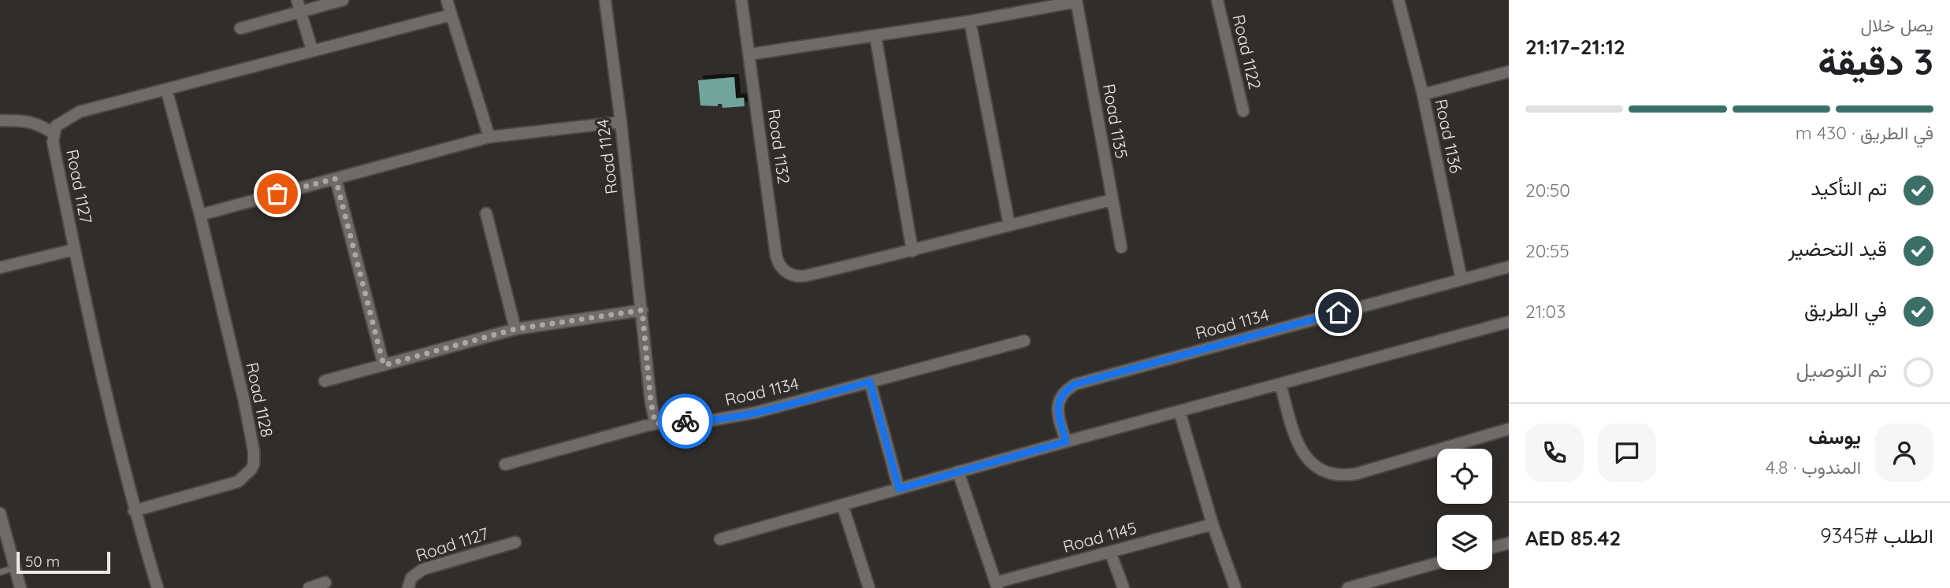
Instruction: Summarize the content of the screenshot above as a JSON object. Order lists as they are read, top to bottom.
{
  "streets": {
    "street": [
      "Road 1122",
      "Road 1135",
      "Road 1136",
      "Road 1132",
      "Road 1124",
      "Road 1127",
      "Road 1134",
      "Road 1128",
      "Road 1145"
    ]
  },
  "crossings": [
    ["Road 1136", "Road 1134"],
    ["Road 1124", "Road 1134"],
    ["Road 1127", "Road 1128"]
  ],
  "scale_bar": "50 m",
  "page": {
    "heading": ["3 دقيقة", "يصل خلال", "21:12–21:17"],
    "panel": [
      "يوسف",
      "المندوب · 4.8",
      "الطلب #9345",
      "AED 85.42"
    ],
    "bar": "في الطريق · 430 m",
    "list": [
      ["تم التأكيد", "20:50"],
      ["قيد التحضير", "20:55"],
      ["في الطريق", "21:03"],
      "تم التوصيل"
    ],
    "scale": "50 m"
  }
}
